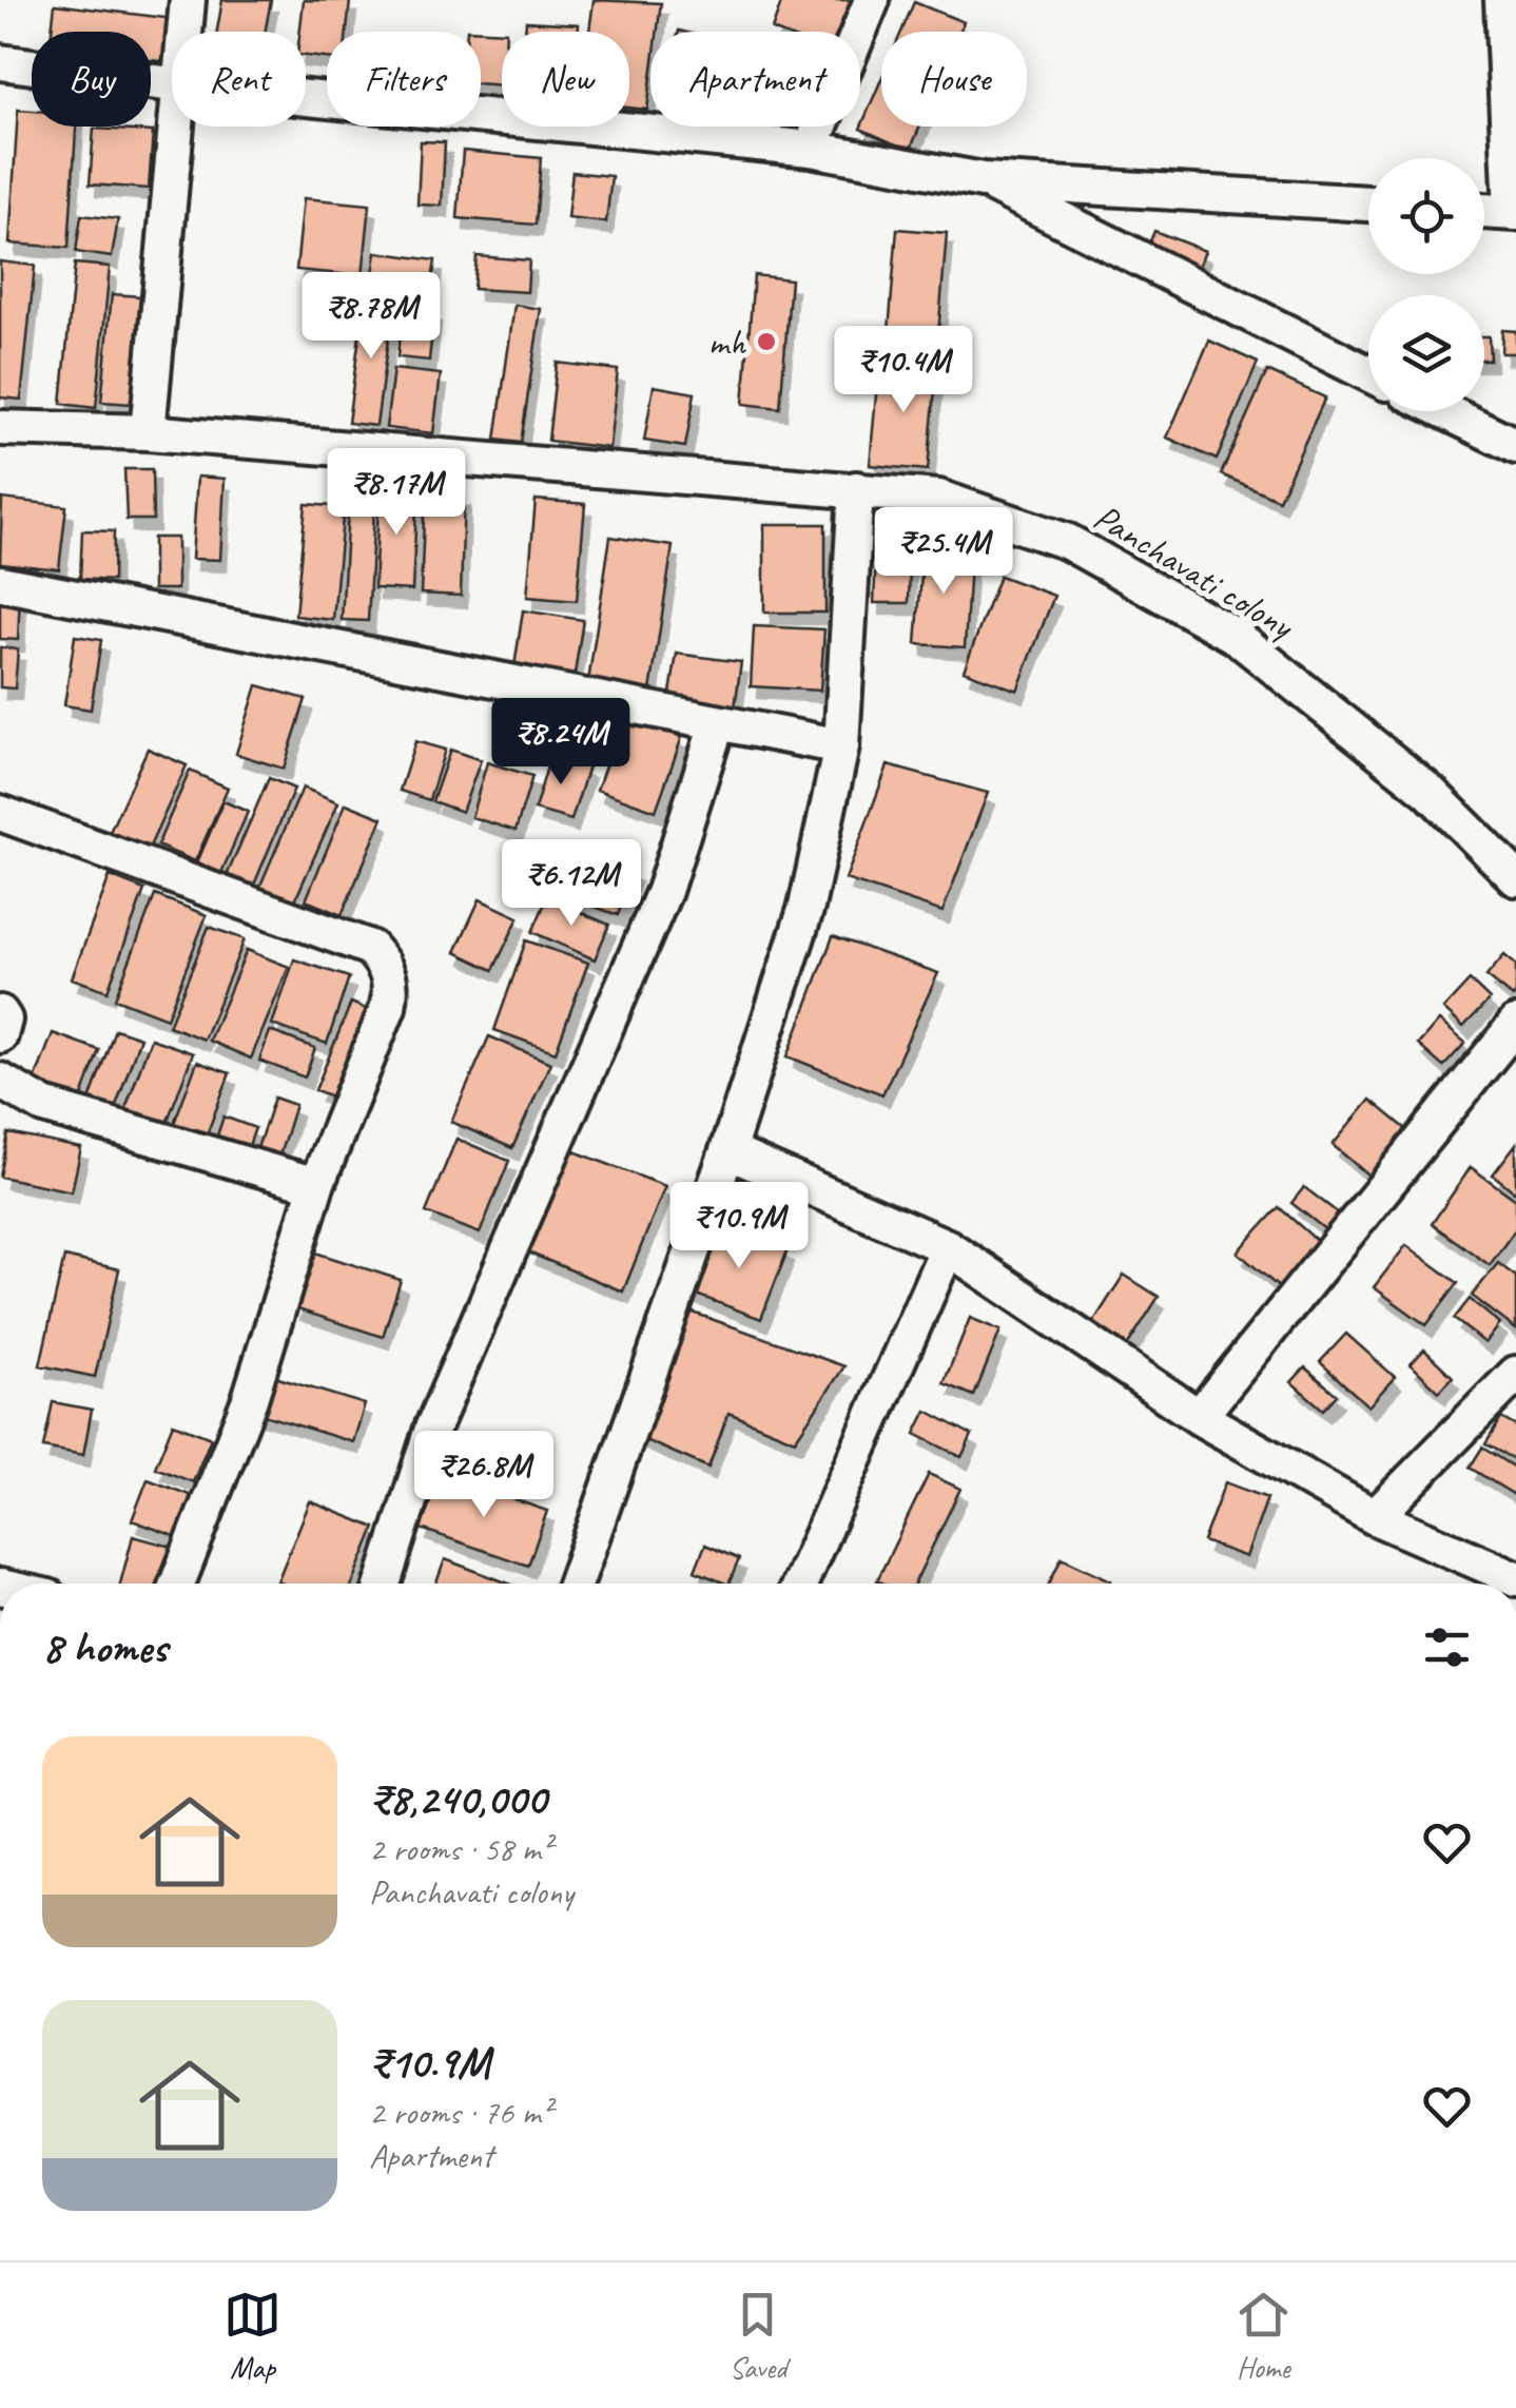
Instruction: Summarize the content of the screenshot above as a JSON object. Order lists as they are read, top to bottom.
{
  "streets": {
    "street": ["Panchavati colony"]
  },
  "places": ["mh"],
  "page": {
    "chip": [
      "Buy",
      "Rent",
      "Filters",
      "New",
      "Apartment",
      "House"
    ],
    "price": [
      "₹8.78M",
      "₹10.4M",
      "₹8.17M",
      "₹25.4M",
      "₹8.24M",
      "₹6.12M",
      "₹10.9M",
      "₹26.8M"
    ],
    "heading": "8 homes",
    "list": [
      {
        "name": "₹8,240,000",
        "note": "2 rooms · 58 m² · Panchavati colony"
      },
      {
        "name": "₹10.9M",
        "note": "2 rooms · 76 m² · Apartment"
      }
    ],
    "tabs": ["Map", "Saved", "Home"]
  }
}
